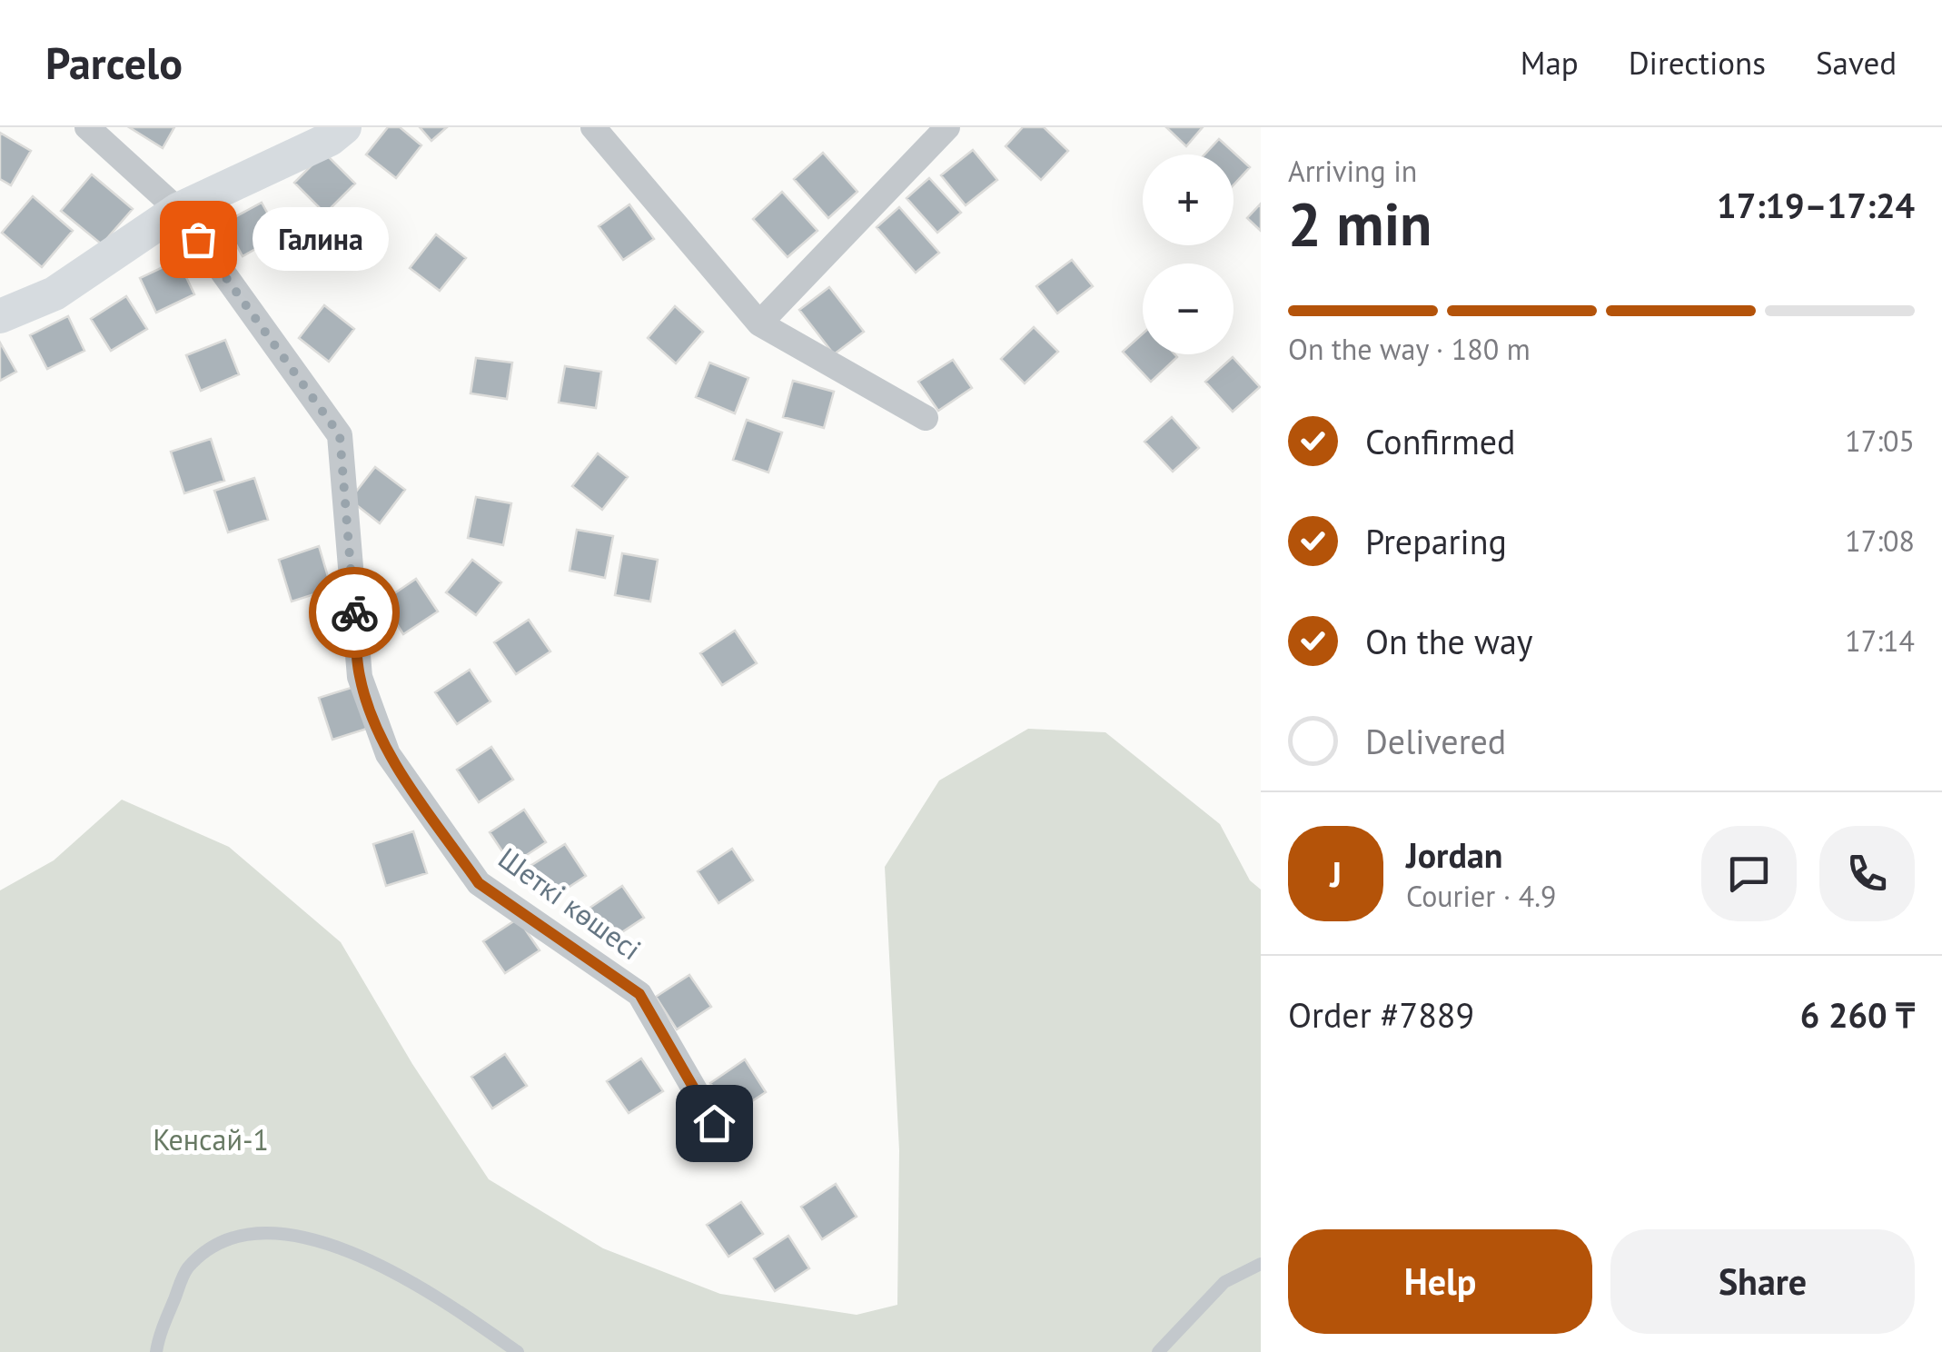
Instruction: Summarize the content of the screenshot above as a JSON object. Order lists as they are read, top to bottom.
{
  "streets": {
    "street": ["Шеткі көшесі"]
  },
  "parks": ["Кенсай-1"],
  "places": ["Галина"],
  "page": {
    "header": "Parcelo",
    "nav": ["Map", "Directions", "Saved"],
    "heading": ["2 min", "Arriving in", "17:19–17:24"],
    "panel": [
      "Jordan",
      "Courier · 4.9",
      "Order #7889",
      "6 260 ₸"
    ],
    "map_buttons": ["+", "−"],
    "bubble": "Галина",
    "bar": "On the way · 180 m",
    "list": [
      ["Confirmed", "17:05"],
      ["Preparing", "17:08"],
      ["On the way", "17:14"],
      "Delivered"
    ],
    "round": "J",
    "buttons": ["Help", "Share"]
  }
}
